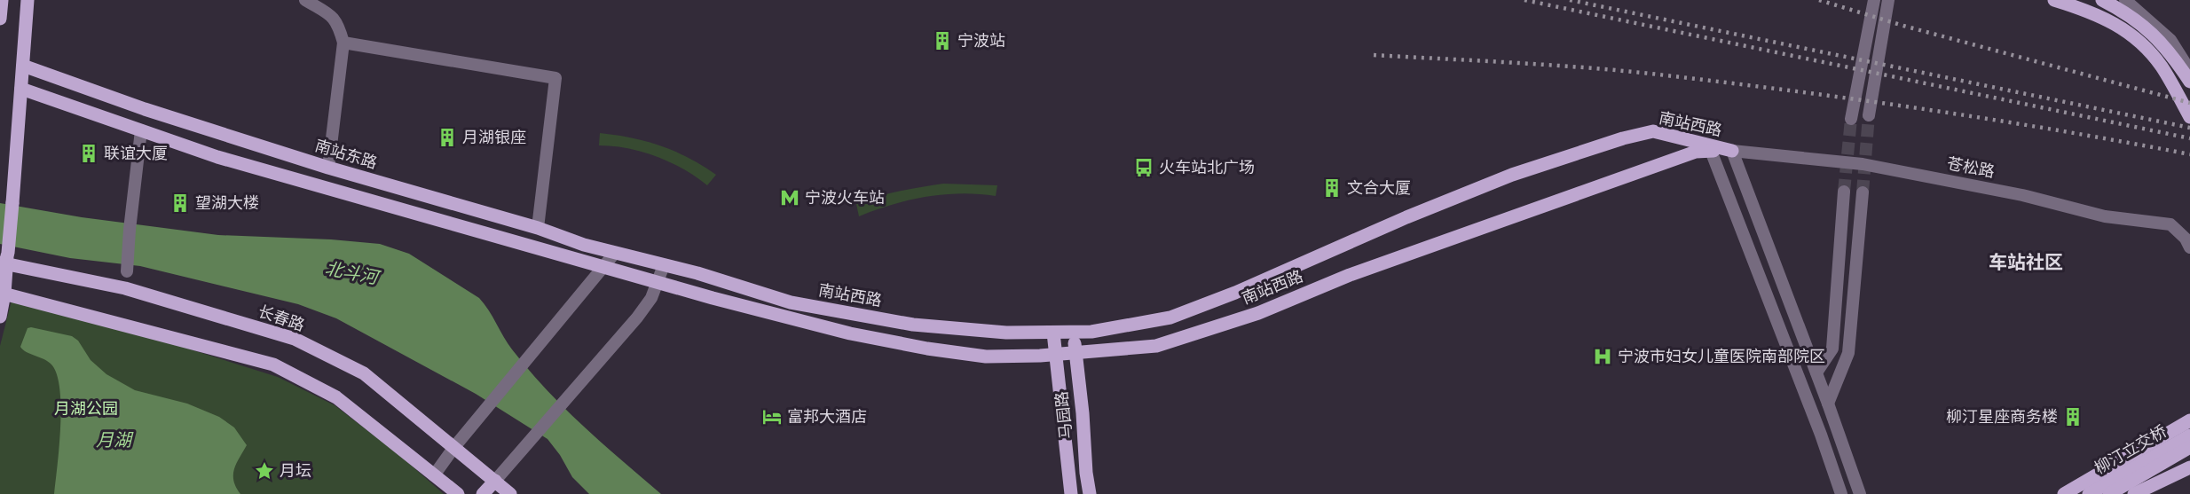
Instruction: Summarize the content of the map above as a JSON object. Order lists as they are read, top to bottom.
{
  "streets": {
    "main road": [
      "南站西路",
      "南站东路",
      "长春路",
      "马园路",
      "柳汀立交桥"
    ],
    "street": ["苍松路"]
  },
  "crossings": [
    ["南站西路", "南站东路"],
    ["南站西路", "苍松路"],
    ["南站西路", "马园路"]
  ],
  "districts": ["车站社区"],
  "water": ["北斗河", "月湖"],
  "parks": ["月湖公园"],
  "places": {
    "building": [
      "宁波站",
      "月湖银座",
      "联谊大厦",
      "文合大厦",
      "望湖大楼",
      "柳汀星座商务楼"
    ],
    "bus stop": ["火车站北广场"],
    "metro station": ["宁波火车站"],
    "hospital": ["宁波市妇女儿童医院南部院区"],
    "hotel": ["富邦大酒店"],
    "place": ["月坛"]
  }
}
